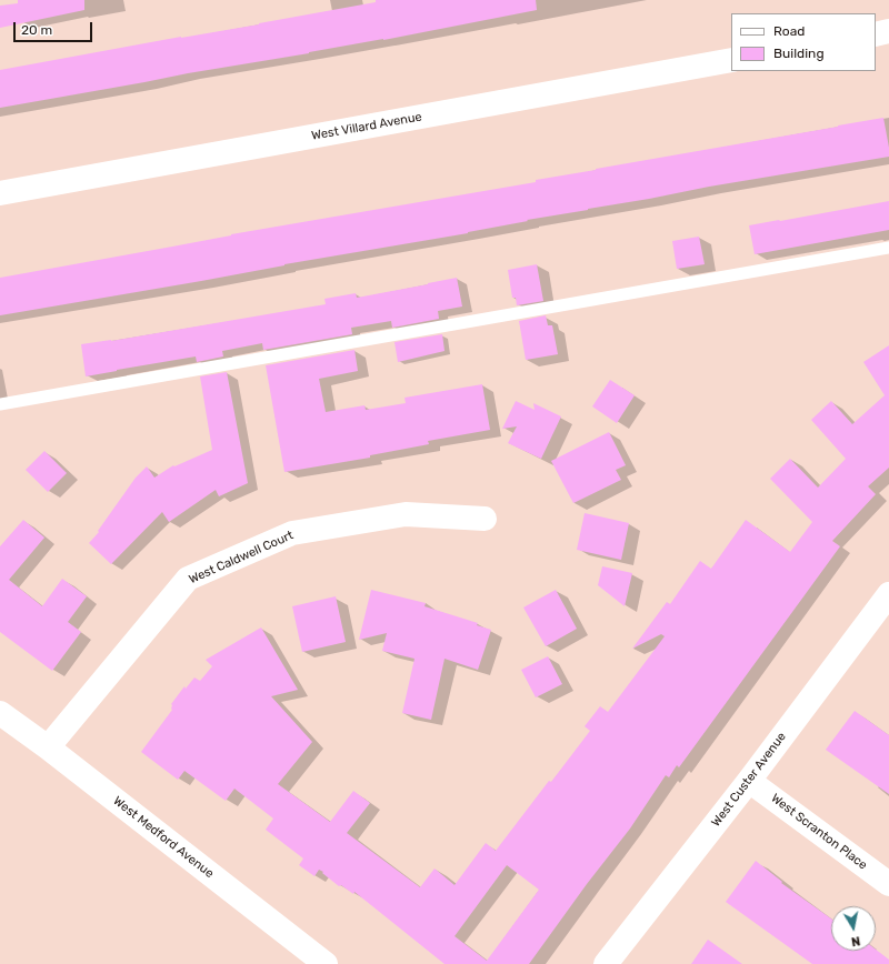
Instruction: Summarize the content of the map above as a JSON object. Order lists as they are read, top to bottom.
{
  "streets": {
    "street": [
      "West Villard Avenue",
      "West Caldwell Court",
      "West Custer Avenue",
      "West Scranton Place",
      "West Medford Avenue"
    ]
  },
  "crossings": [
    ["West Caldwell Court", "West Medford Avenue"],
    ["West Custer Avenue", "West Scranton Place"]
  ],
  "legend": ["Road", "Building"],
  "scale_bar": "20 m",
  "north": "bottom"
}
